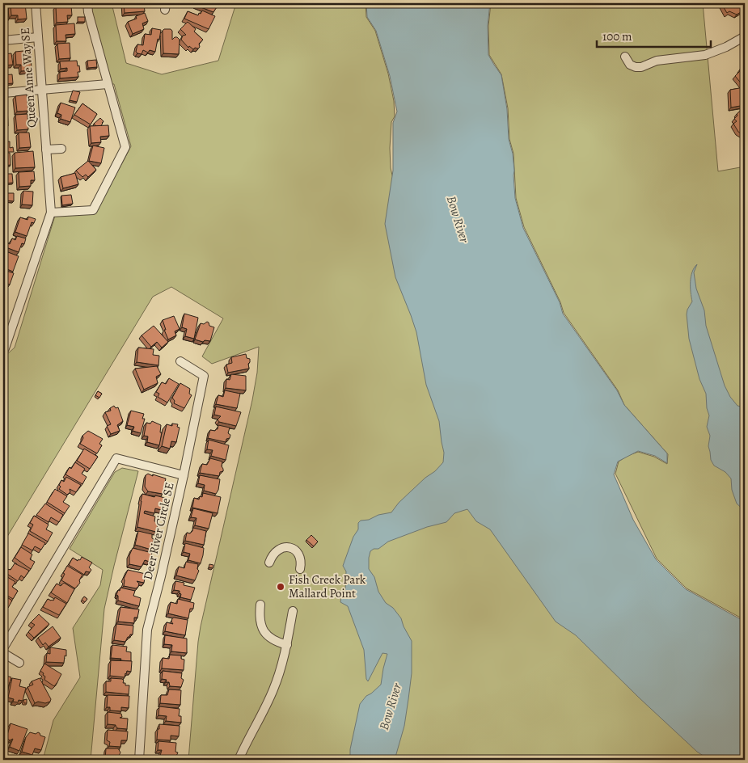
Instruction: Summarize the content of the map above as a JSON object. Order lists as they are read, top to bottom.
{
  "streets": {
    "street": ["Queen Anne Way SE", "Deer River Circle SE"]
  },
  "water": ["Bow River"],
  "places": ["Fish Creek Park Mallard Point"],
  "scale_bar": "100 m"
}
